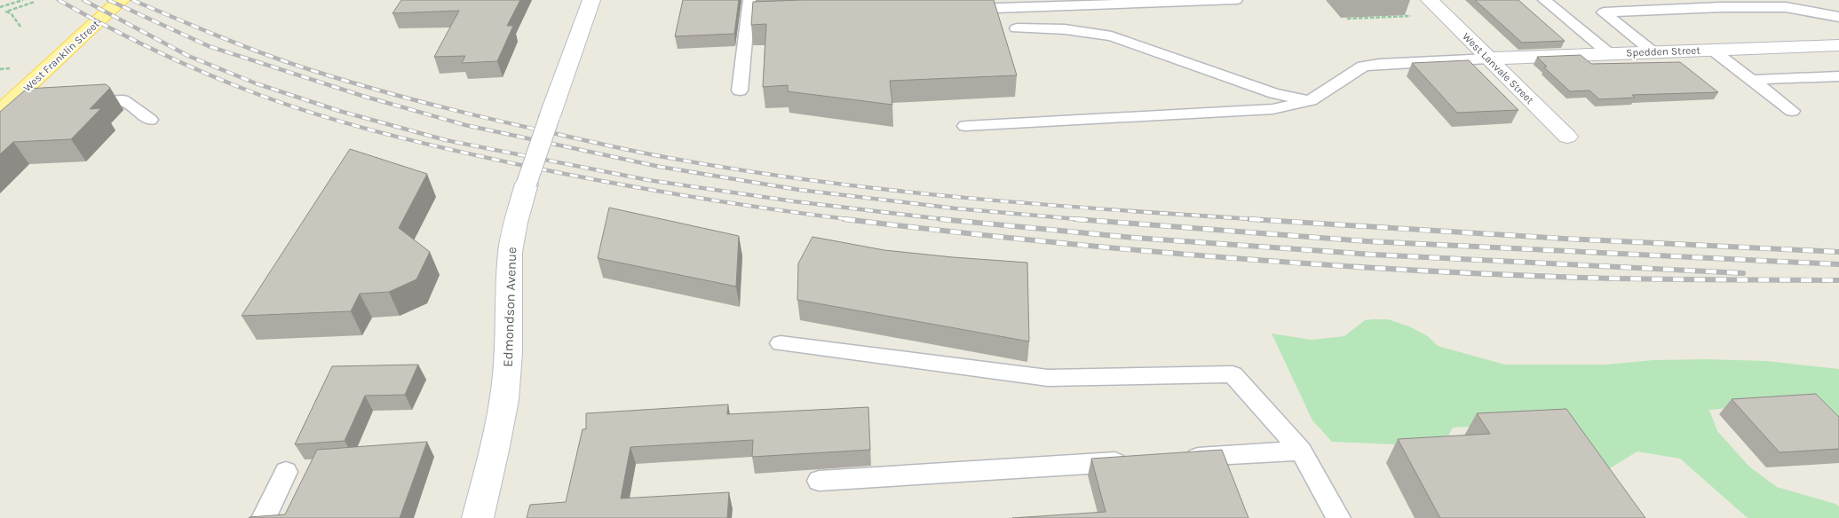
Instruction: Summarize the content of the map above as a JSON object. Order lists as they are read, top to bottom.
{
  "streets": {
    "main road": [
      "Spedden Street",
      "West Franklin Street",
      "West Lanvale Street",
      "Edmondson Avenue"
    ]
  },
  "crossings": [
    ["Spedden Street", "West Lanvale Street"]
  ]
}
